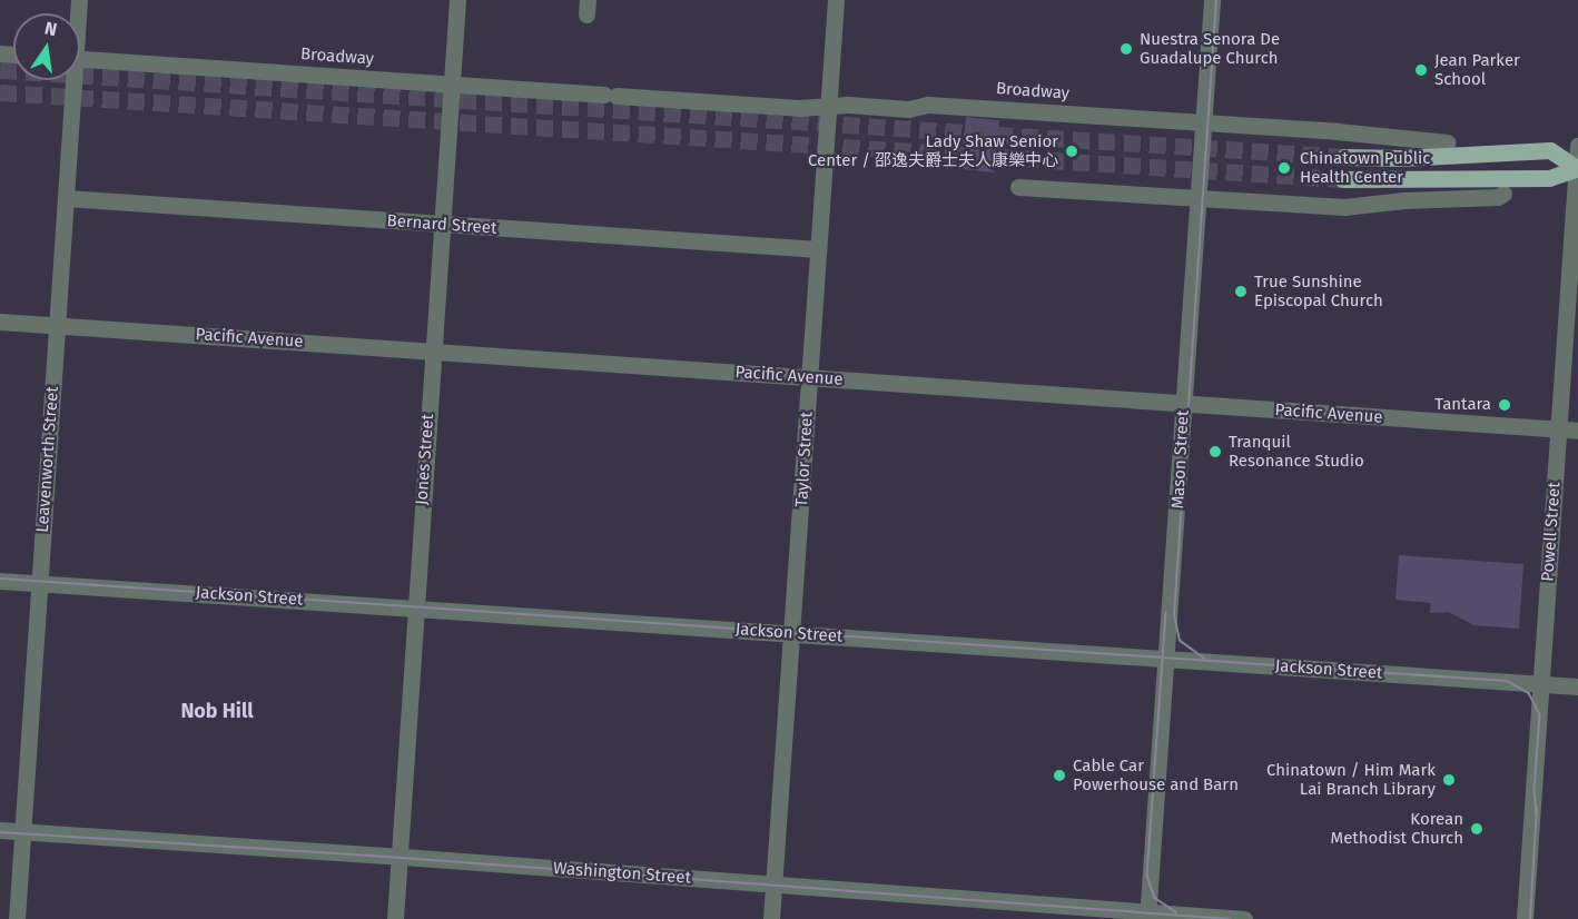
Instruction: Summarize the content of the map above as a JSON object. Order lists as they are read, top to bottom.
{
  "streets": {
    "street": [
      "Broadway",
      "Bernard Street",
      "Pacific Avenue",
      "Leavenworth Street",
      "Jones Street",
      "Taylor Street",
      "Mason Street",
      "Powell Street",
      "Jackson Street",
      "Washington Street"
    ]
  },
  "crossings": [
    ["Broadway", "Jones Street"],
    ["Broadway", "Taylor Street"],
    ["Broadway", "Mason Street"],
    ["Bernard Street", "Leavenworth Street"],
    ["Bernard Street", "Jones Street"],
    ["Bernard Street", "Taylor Street"],
    ["Pacific Avenue", "Leavenworth Street"],
    ["Pacific Avenue", "Jones Street"],
    ["Pacific Avenue", "Taylor Street"],
    ["Pacific Avenue", "Mason Street"],
    ["Pacific Avenue", "Powell Street"],
    ["Leavenworth Street", "Jackson Street"],
    ["Leavenworth Street", "Washington Street"],
    ["Jones Street", "Jackson Street"],
    ["Jones Street", "Washington Street"],
    ["Taylor Street", "Jackson Street"],
    ["Taylor Street", "Washington Street"],
    ["Mason Street", "Jackson Street"],
    ["Mason Street", "Washington Street"],
    ["Powell Street", "Jackson Street"]
  ],
  "districts": ["Nob Hill"],
  "places": [
    "Nuestra Senora De Guadalupe Church",
    "Jean Parker School",
    "Lady Shaw Senior Center / 邵逸夫爵士夫人康樂中心",
    "Chinatown Public Health Center",
    "True Sunshine Episcopal Church",
    "Tantara",
    "Tranquil Resonance Studio",
    "Cable Car Powerhouse and Barn",
    "Chinatown / Him Mark Lai Branch Library",
    "Korean Methodist Church"
  ],
  "north": "top"
}
